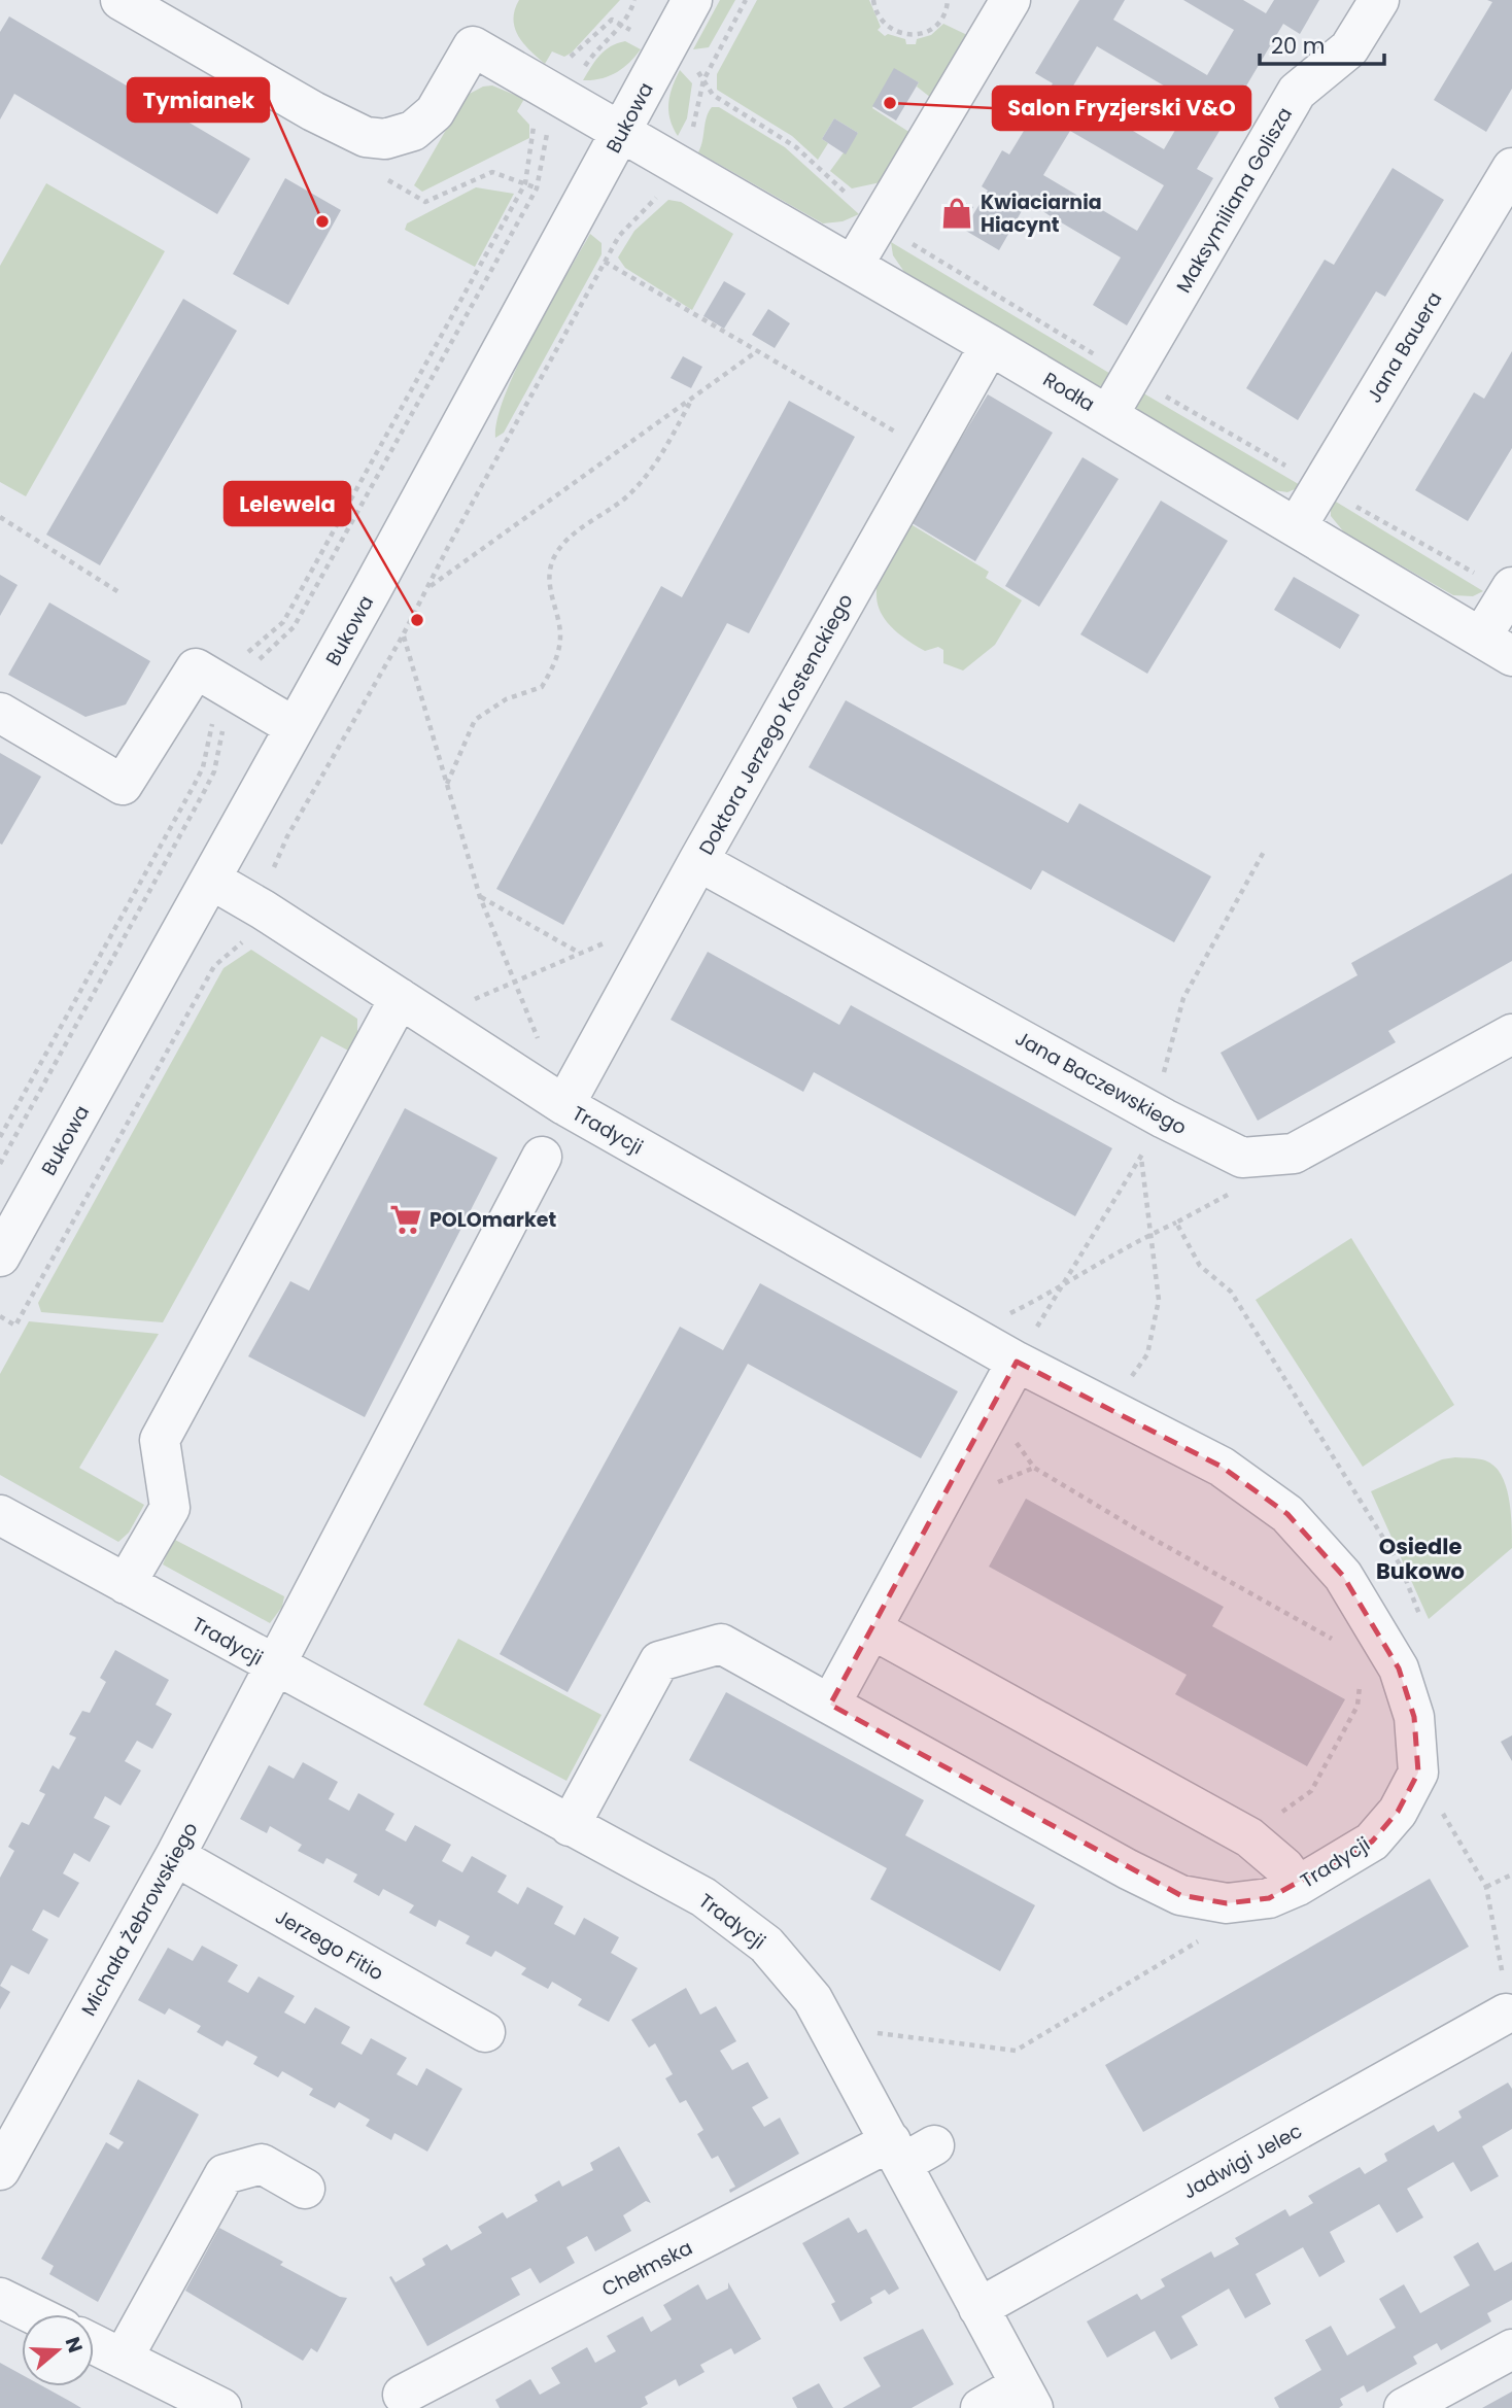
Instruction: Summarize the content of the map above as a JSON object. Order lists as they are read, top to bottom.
{
  "streets": {
    "street": [
      "Bukowa",
      "Maksymiliana Golisza",
      "Jana Bauera",
      "Rodła",
      "Doktora Jerzego Kostenckiego",
      "Jana Baczewskiego",
      "Tradycji",
      "Michała Żebrowskiego",
      "Jerzego Fitio",
      "Jadwigi Jelec",
      "Chełmska"
    ]
  },
  "crossings": [
    ["Bukowa", "Rodła"],
    ["Bukowa", "Tradycji"],
    ["Maksymiliana Golisza", "Rodła"],
    ["Jana Bauera", "Rodła"],
    ["Rodła", "Doktora Jerzego Kostenckiego"],
    ["Doktora Jerzego Kostenckiego", "Jana Baczewskiego"],
    ["Doktora Jerzego Kostenckiego", "Tradycji"],
    ["Tradycji", "Michała Żebrowskiego"],
    ["Tradycji", "Jadwigi Jelec"],
    ["Tradycji", "Chełmska"],
    ["Michała Żebrowskiego", "Jerzego Fitio"]
  ],
  "districts": ["Osiedle Bukowo"],
  "places": {
    "other": ["Salon Fryzjerski V&O", "Tymianek", "Lelewela"],
    "shop": ["Kwiaciarnia Hiacynt"],
    "supermarket": ["POLOmarket"]
  },
  "scale_bar": "20 m",
  "north": "right"
}
